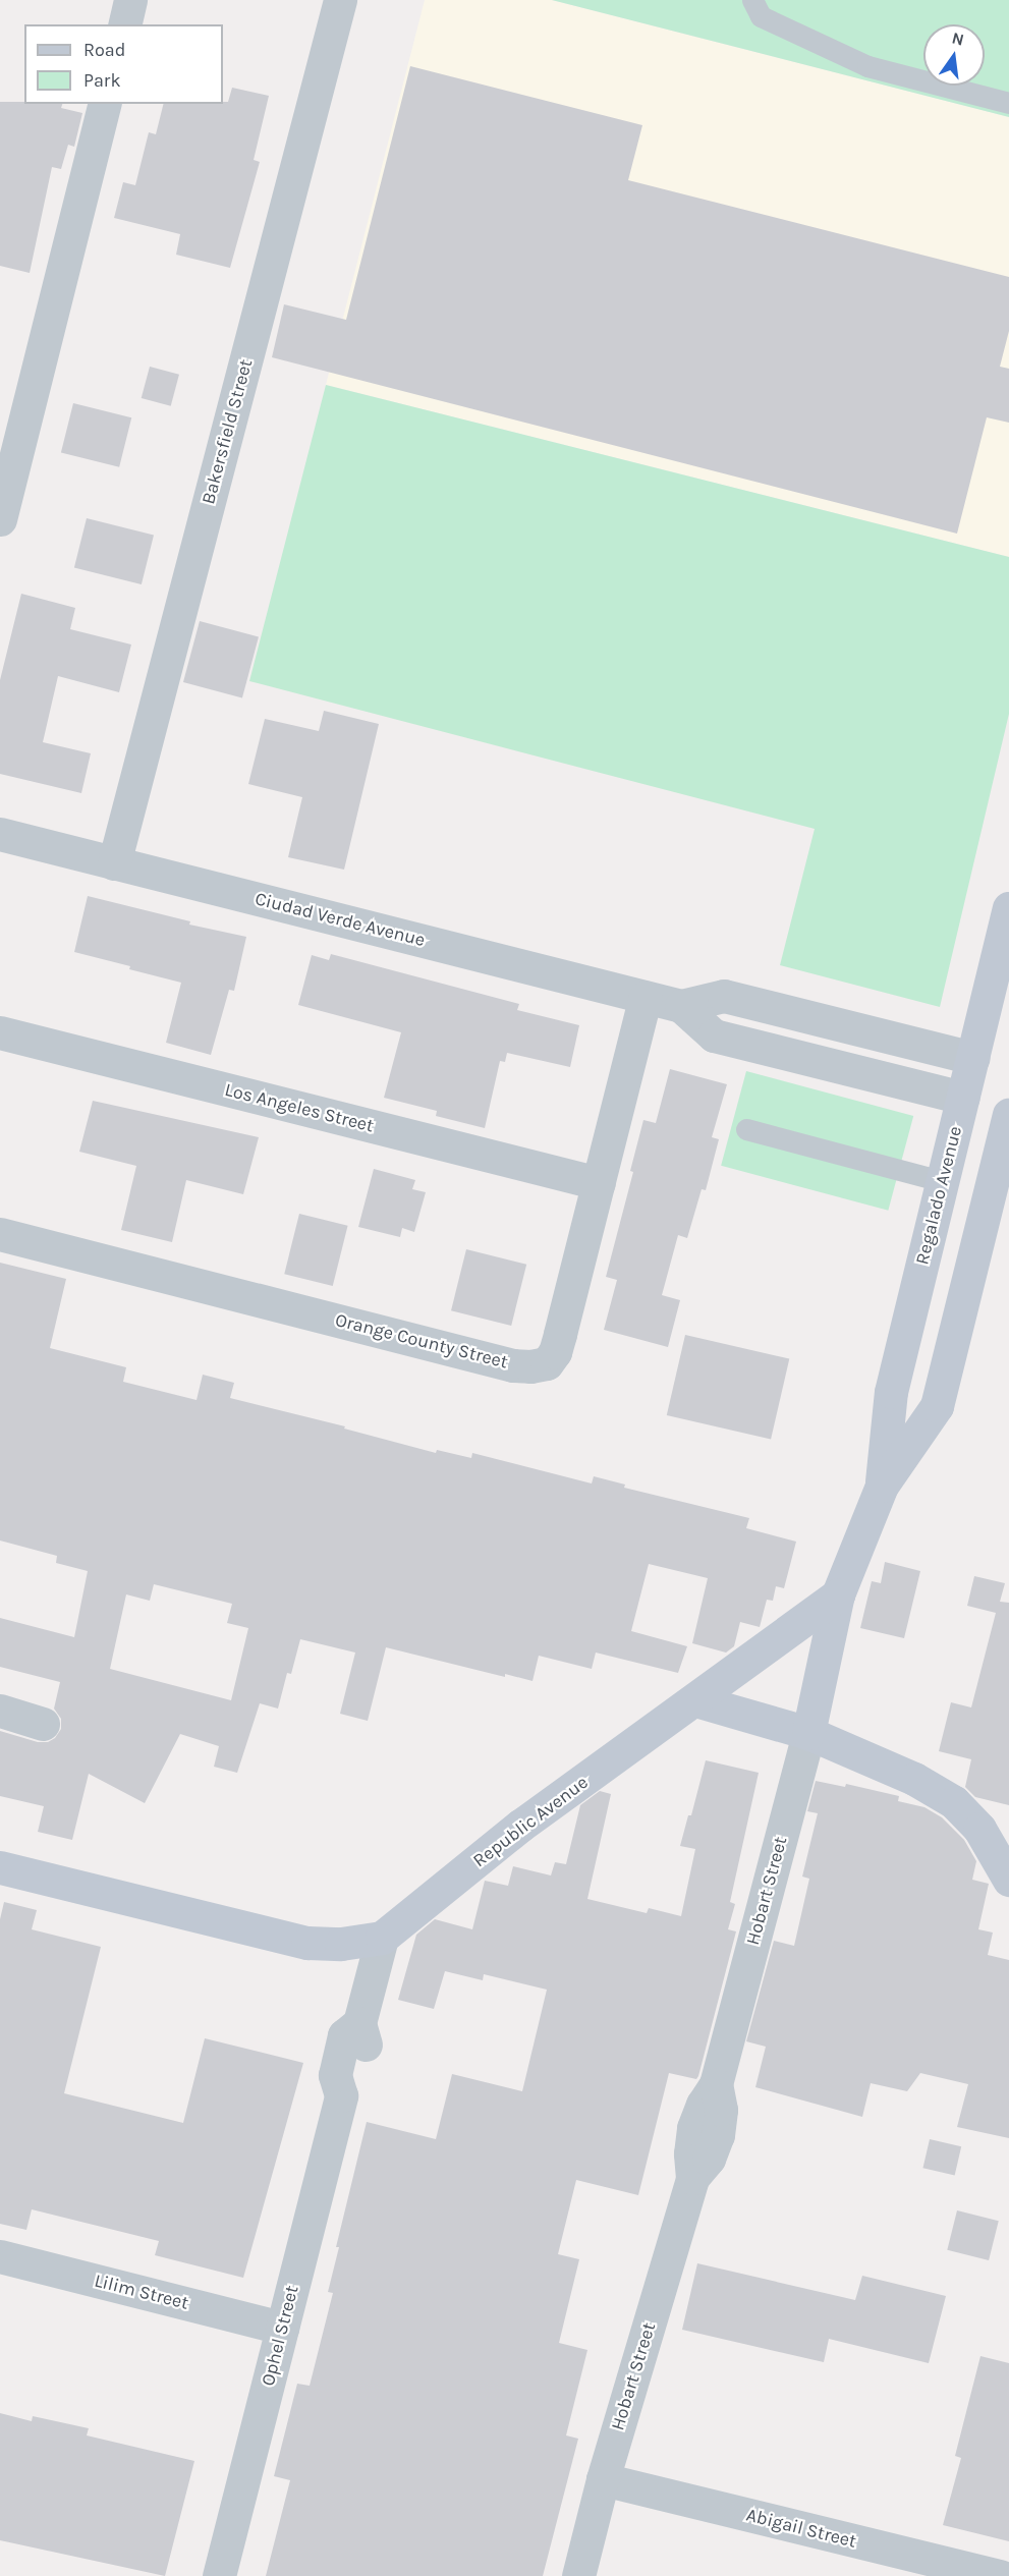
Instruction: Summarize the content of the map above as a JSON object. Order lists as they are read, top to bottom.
{
  "streets": {
    "main road": ["Regalado Avenue", "Republic Avenue"],
    "street": [
      "Bakersfield Street",
      "Ciudad Verde Avenue",
      "Los Angeles Street",
      "Orange County Street",
      "Hobart Street",
      "Lilim Street",
      "Ophel Street",
      "Abigail Street"
    ]
  },
  "crossings": [
    ["Bakersfield Street", "Ciudad Verde Avenue"],
    ["Ciudad Verde Avenue", "Regalado Avenue"],
    ["Ciudad Verde Avenue", "Orange County Street"],
    ["Los Angeles Street", "Orange County Street"],
    ["Regalado Avenue", "Hobart Street"],
    ["Republic Avenue", "Ophel Street"],
    ["Hobart Street", "Abigail Street"],
    ["Lilim Street", "Ophel Street"]
  ],
  "legend": ["Road", "Park"],
  "north": "top"
}
